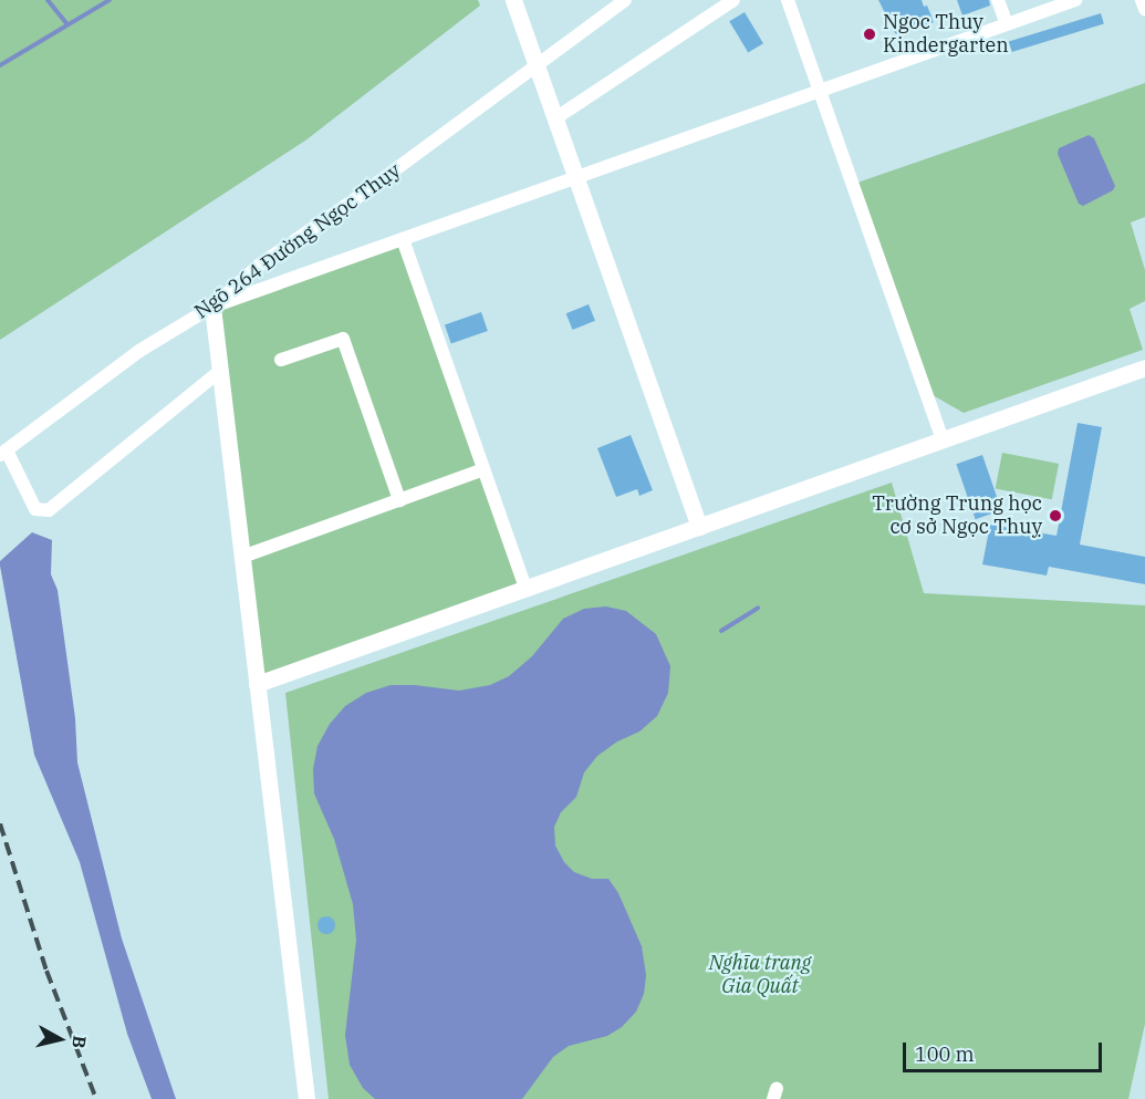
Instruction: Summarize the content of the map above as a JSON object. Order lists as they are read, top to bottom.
{
  "streets": {
    "street": ["Ngõ 264 Đường Ngọc Thụy"]
  },
  "parks": ["Nghĩa trang Gia Quất"],
  "places": ["Ngoc Thuy Kindergarten", "Trường Trung học cơ sở Ngọc Thuỵ"],
  "scale_bar": "100 m",
  "north": "right"
}
